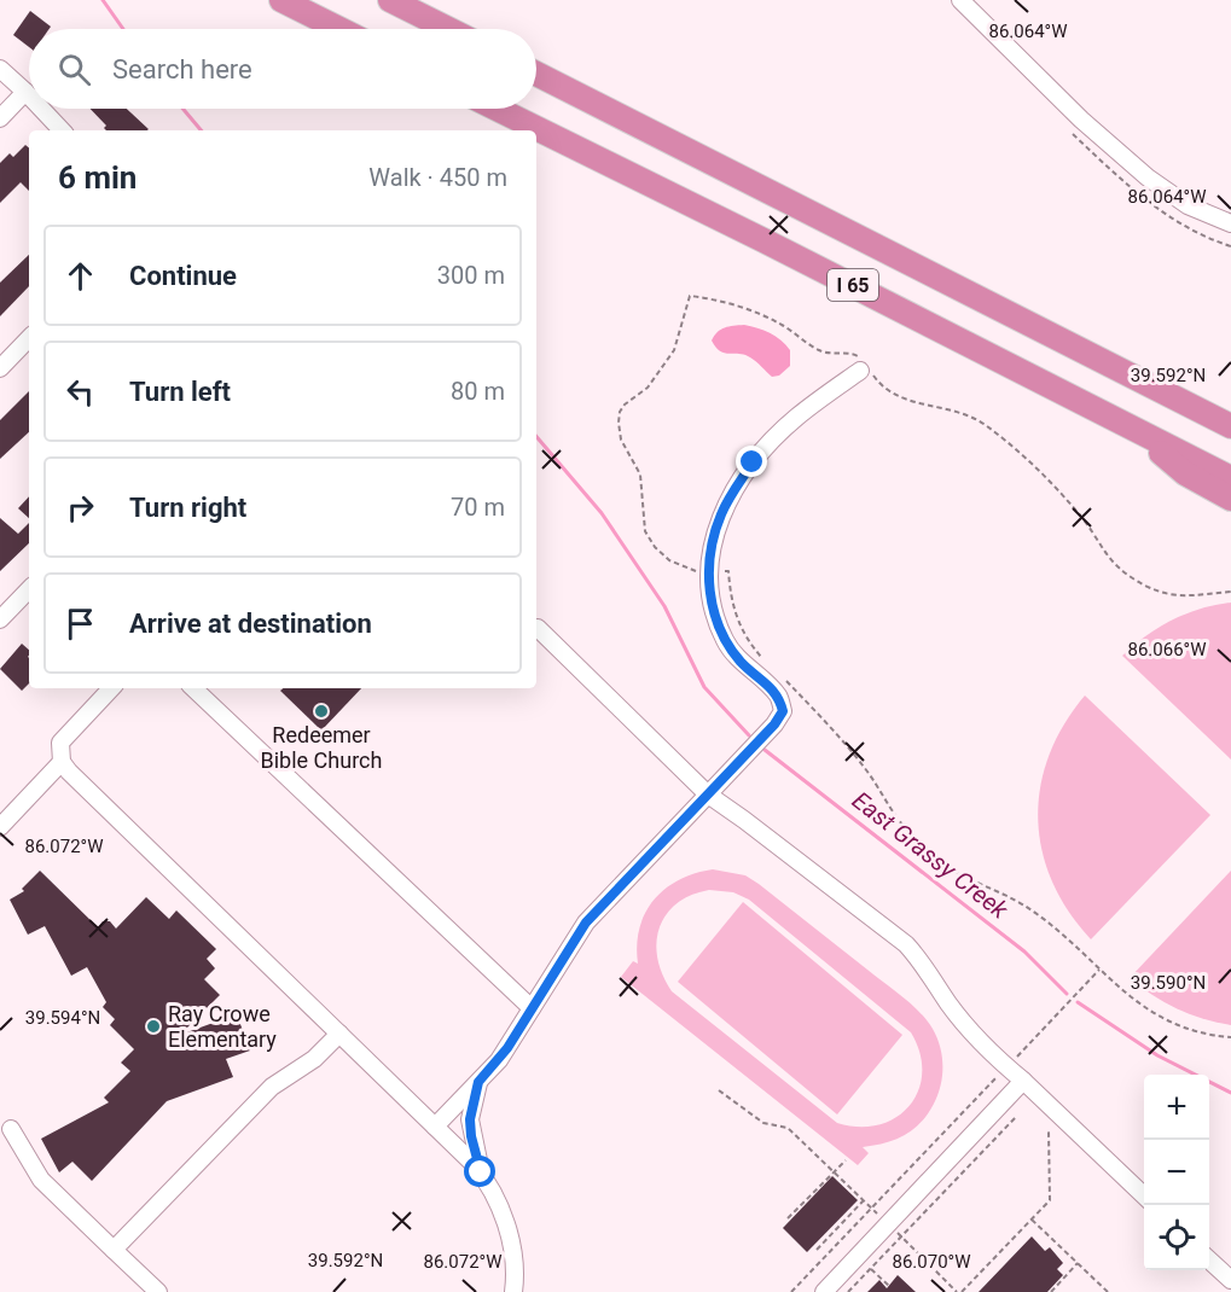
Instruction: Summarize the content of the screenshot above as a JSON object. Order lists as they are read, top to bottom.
{
  "streets": {
    "highway": ["I 65"]
  },
  "water": ["East Grassy Creek"],
  "places": ["Redeemer Bible Church", "Ray Crowe Elementary"],
  "page": {
    "search": "Search here",
    "heading": ["6 min", "Walk · 450 m"],
    "list": [
      ["Continue", "300 m"],
      ["Turn left", "80 m"],
      ["Turn right", "70 m"],
      "Arrive at destination"
    ],
    "map_buttons": ["+", "−"]
  },
  "coordinates": [
    "86.064°W",
    "39.592°N",
    "86.066°W",
    "86.072°W",
    "39.590°N",
    "39.594°N",
    "86.070°W"
  ]
}
